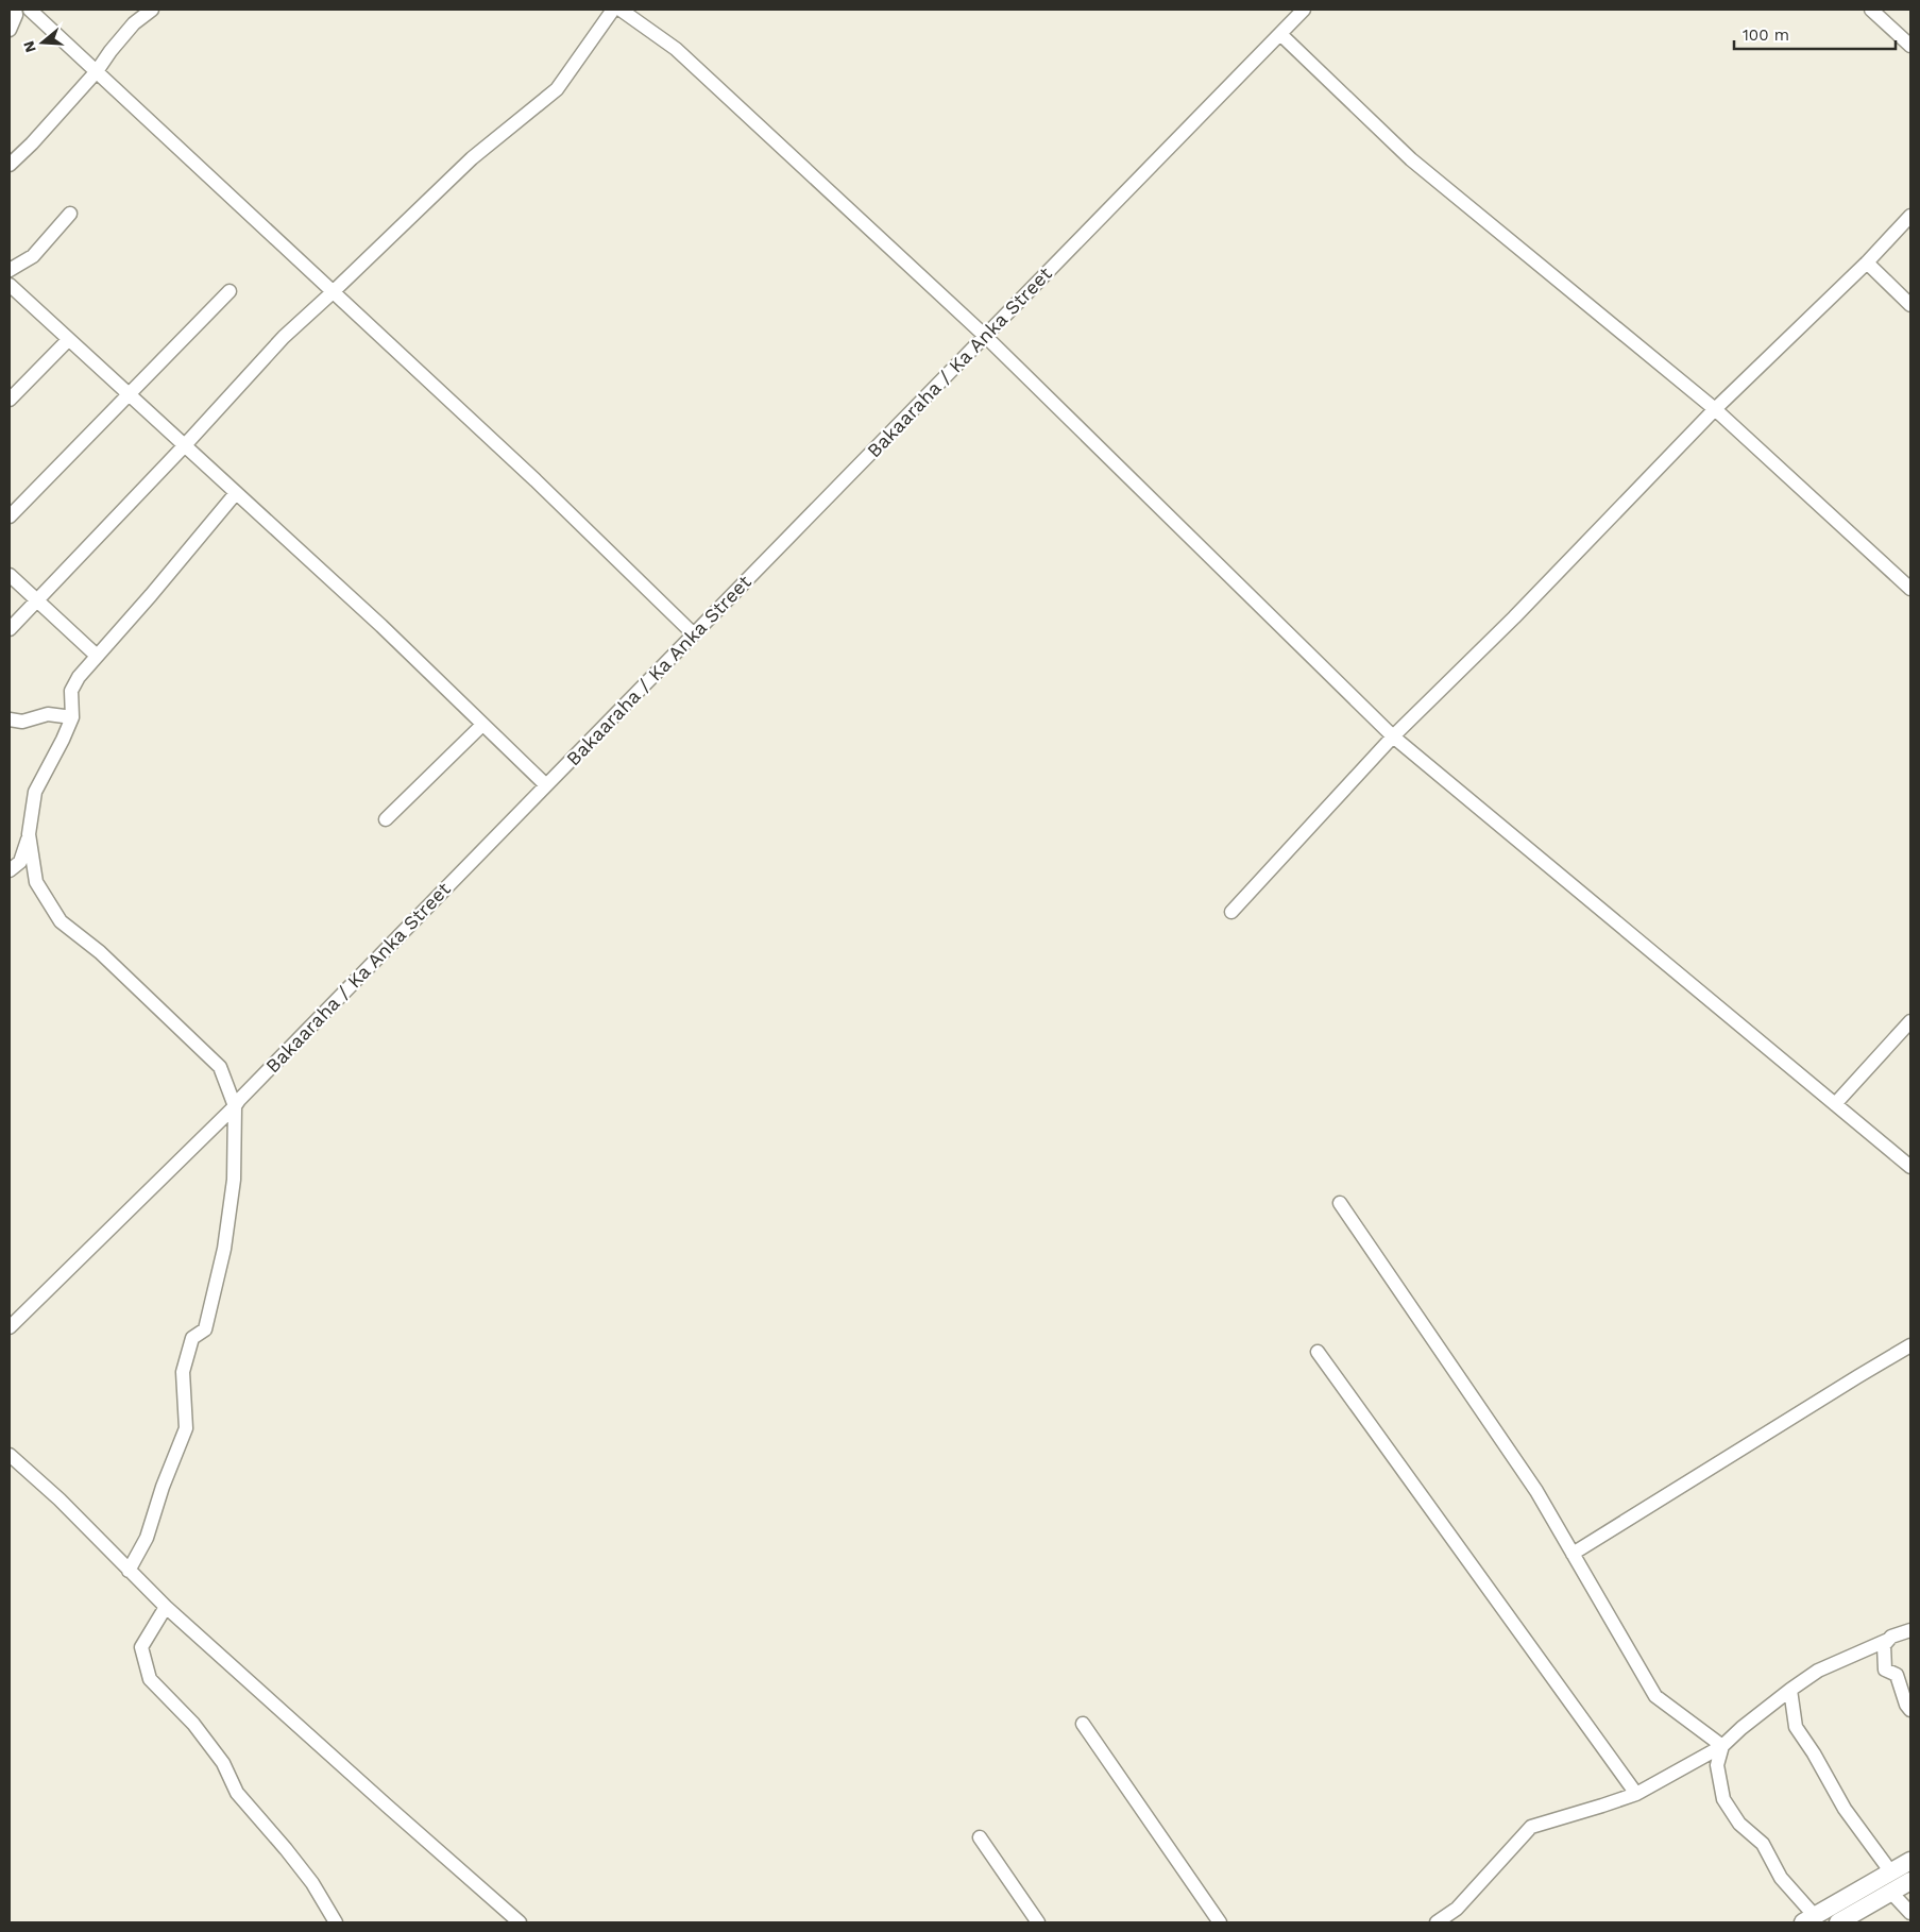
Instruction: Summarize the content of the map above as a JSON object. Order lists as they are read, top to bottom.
{
  "streets": {
    "street": ["Bakaaraha / Ka Anka Street"]
  },
  "scale_bar": "100 m",
  "north": "left"
}
